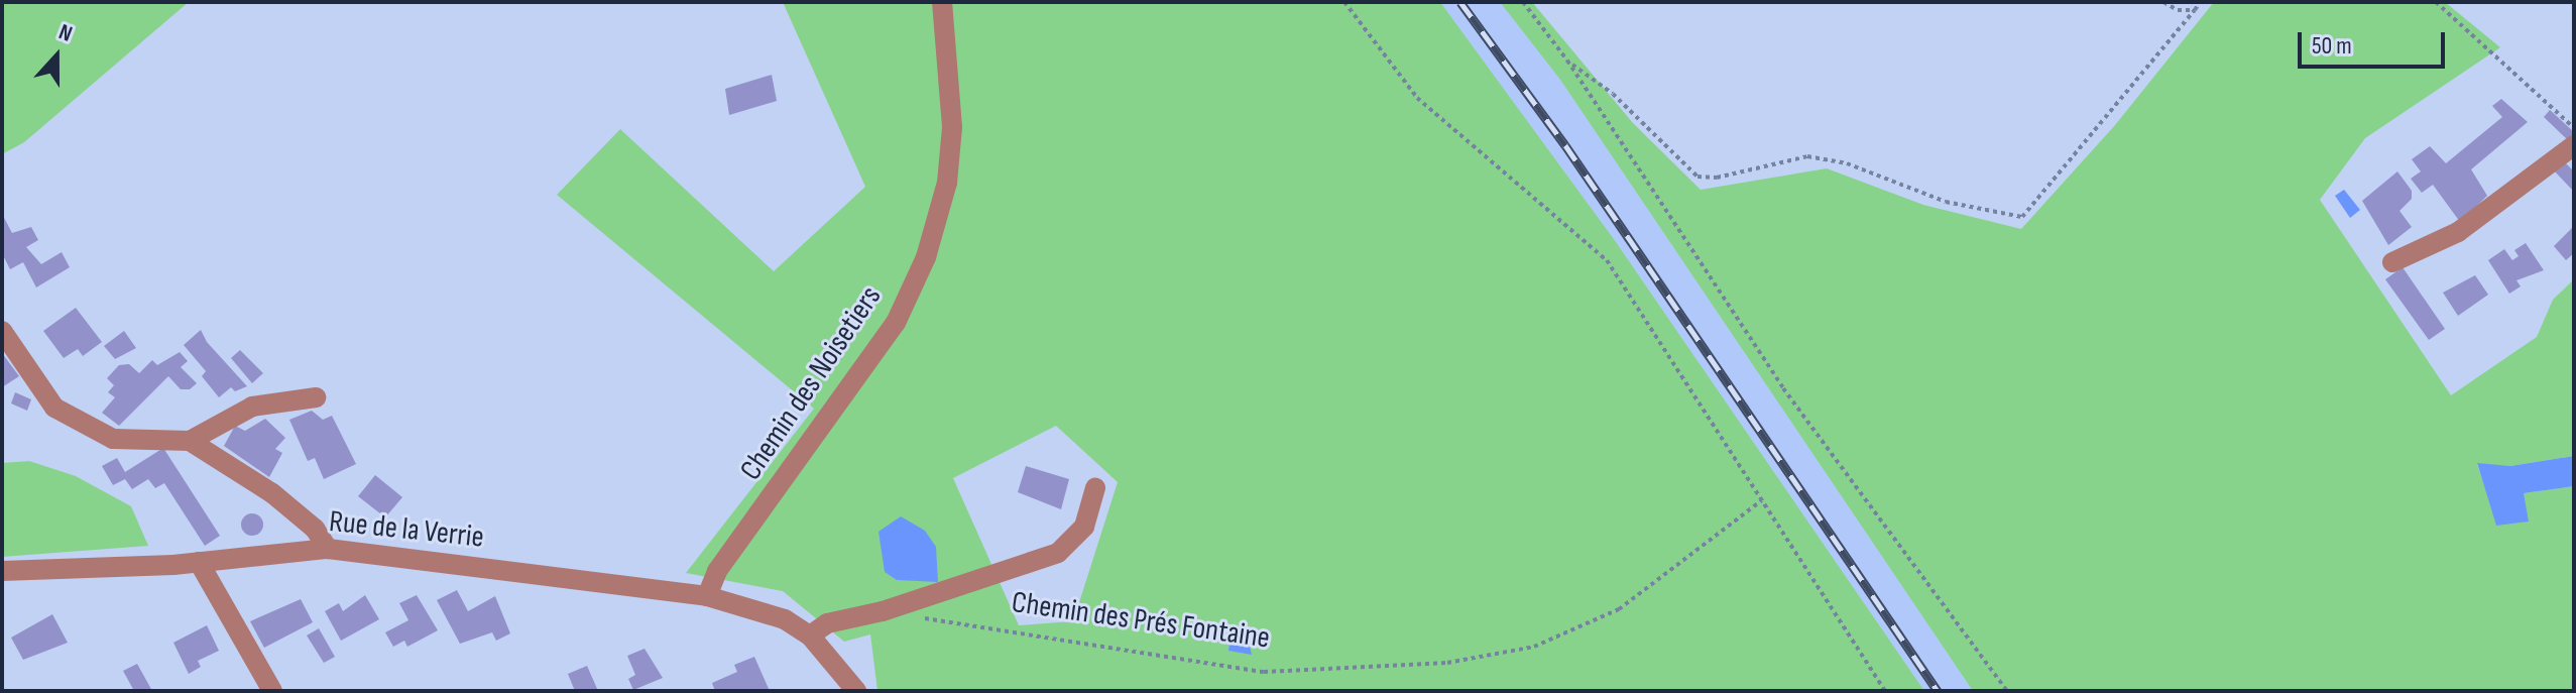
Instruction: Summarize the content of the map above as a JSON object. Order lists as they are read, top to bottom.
{
  "streets": {
    "street": ["Chemin des Noisetiers", "Rue de la Verrie"],
    "path": ["Chemin des Prés Fontaine"]
  },
  "crossings": [
    ["Chemin des Noisetiers", "Rue de la Verrie"]
  ],
  "scale_bar": "50 m",
  "north": "top"
}
